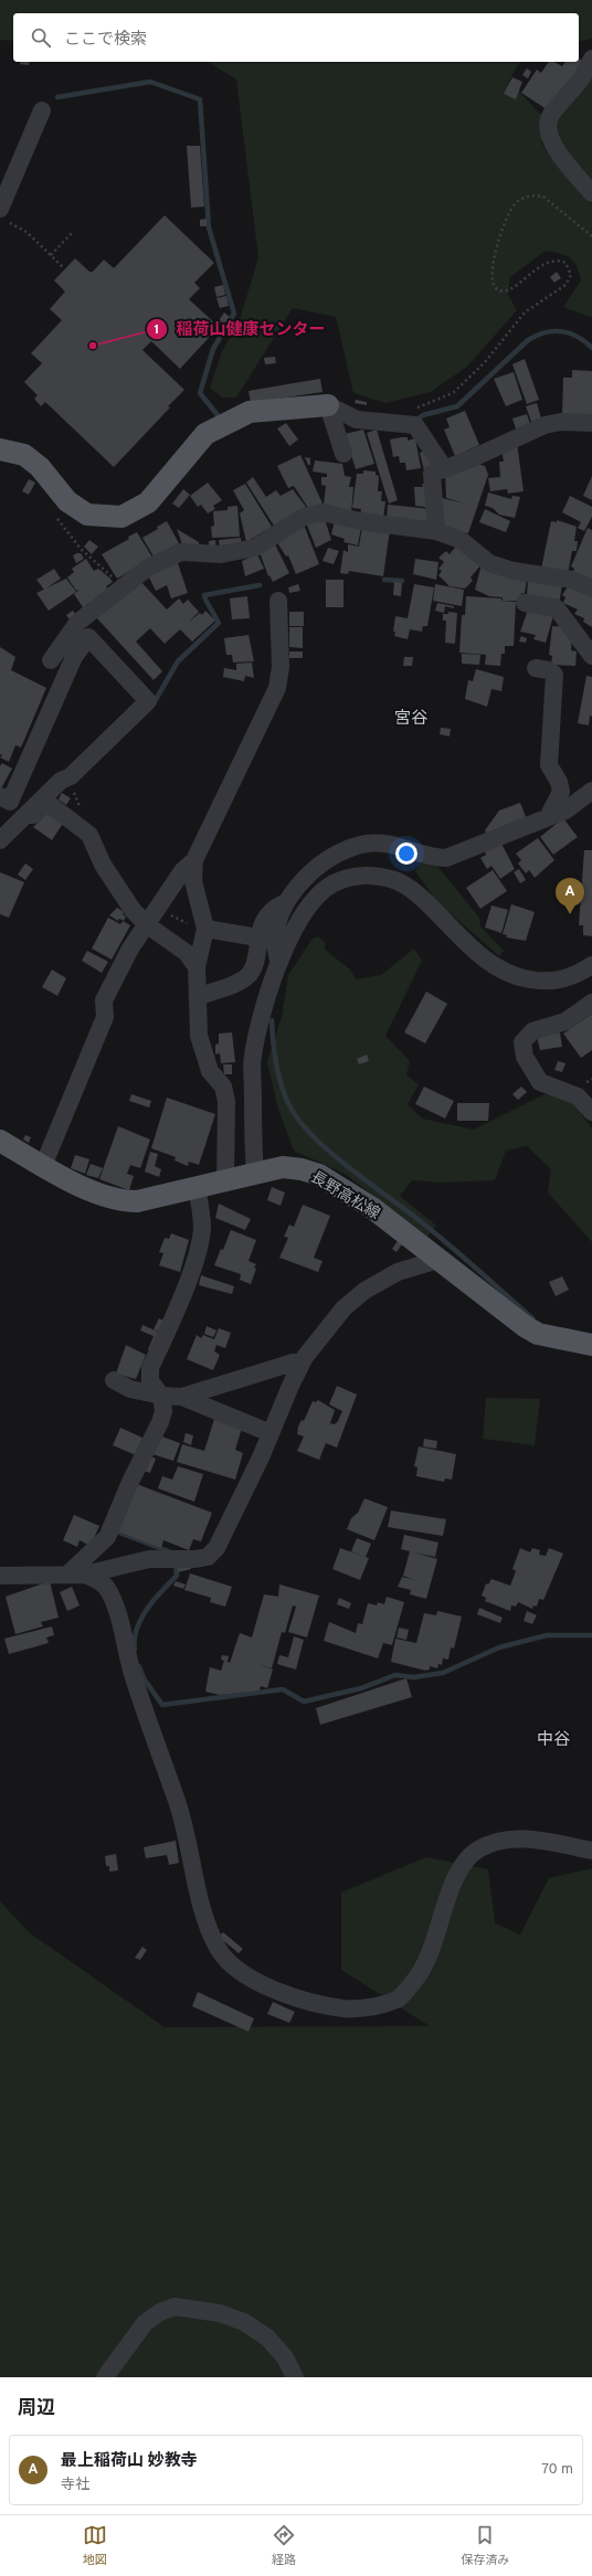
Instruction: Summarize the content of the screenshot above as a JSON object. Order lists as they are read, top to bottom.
{
  "streets": {
    "main road": ["長野高松線"]
  },
  "districts": ["宮谷", "中谷"],
  "places": ["稲荷山健康センター"],
  "page": {
    "search": "ここで検索",
    "pins": "A",
    "heading": "周辺",
    "list": [
      {
        "mark": "A",
        "name": "最上稲荷山 妙教寺",
        "note": "寺社",
        "value": "70 m"
      }
    ],
    "nav": ["地図", "経路", "保存済み"]
  }
}
